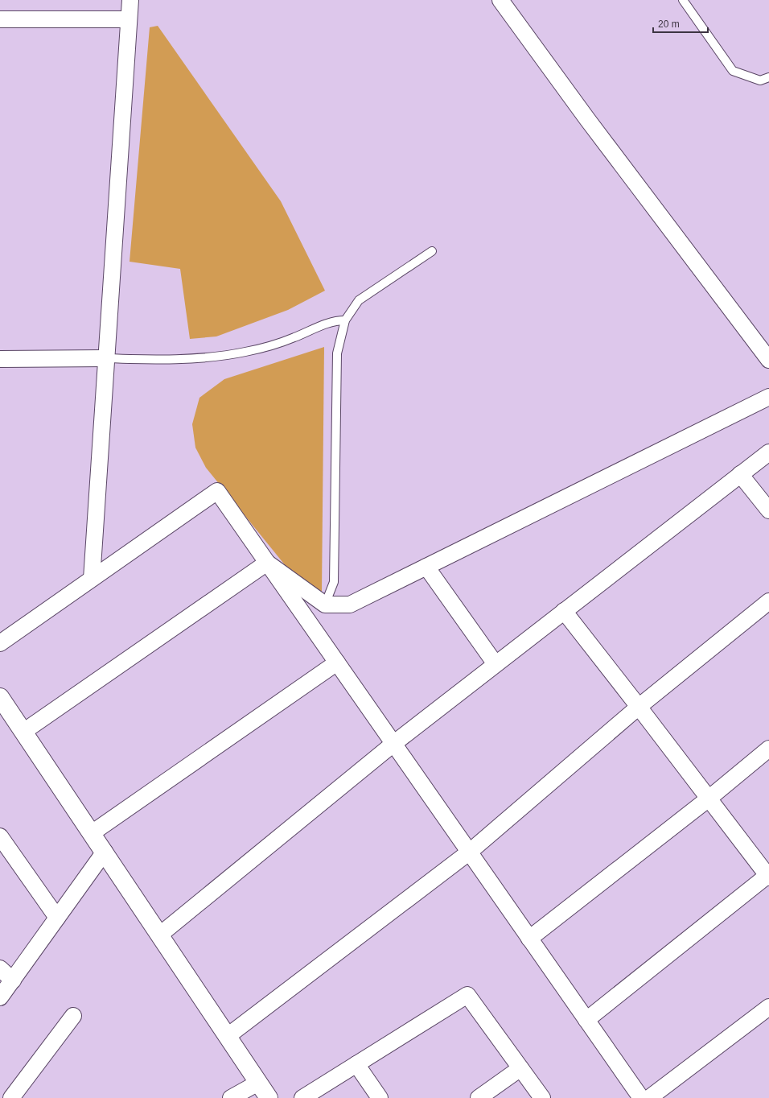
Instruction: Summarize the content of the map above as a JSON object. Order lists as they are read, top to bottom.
{
  "scale_bar": "20 m"
}
